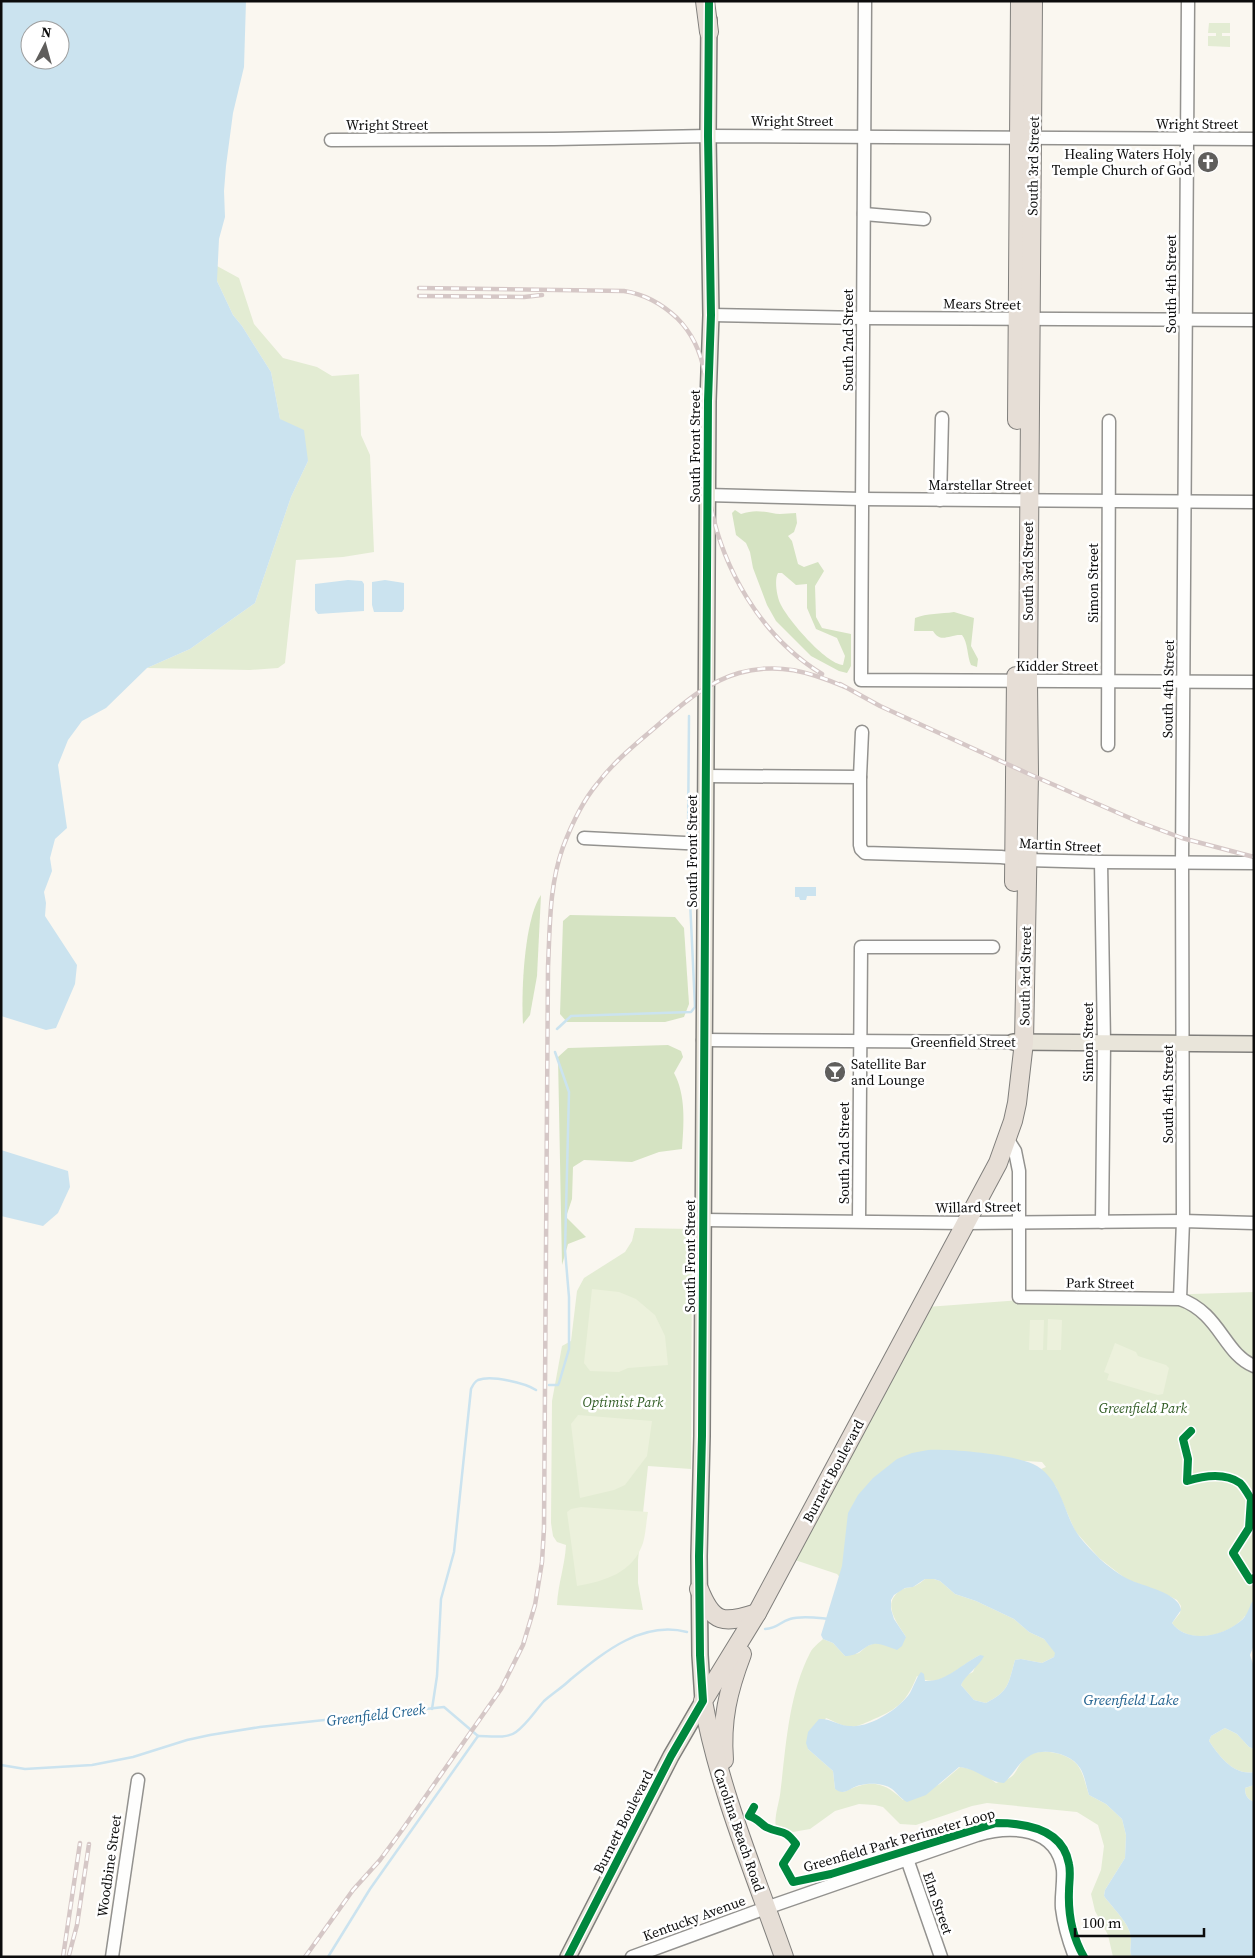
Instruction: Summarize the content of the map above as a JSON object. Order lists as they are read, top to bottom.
{
  "streets": {
    "highway": ["South 3rd Street", "Burnett Boulevard", "Carolina Beach Road"],
    "main road": ["South Front Street", "Greenfield Street"],
    "street": [
      "Wright Street",
      "South 4th Street",
      "Mears Street",
      "South 2nd Street",
      "Marstellar Street",
      "Simon Street",
      "Kidder Street",
      "Martin Street",
      "Willard Street",
      "Park Street",
      "Woodbine Street",
      "Elm Street",
      "Kentucky Avenue"
    ],
    "cycle path": ["Greenfield Park Perimeter Loop"]
  },
  "crossings": [
    ["Wright Street", "South 3rd Street"],
    ["Wright Street", "South 4th Street"],
    ["Wright Street", "South 2nd Street"],
    ["Wright Street", "South Front Street"],
    ["South 3rd Street", "Mears Street"],
    ["South 3rd Street", "Marstellar Street"],
    ["South 3rd Street", "Kidder Street"],
    ["South 3rd Street", "Martin Street"],
    ["South 3rd Street", "Greenfield Street"],
    ["South 3rd Street", "Burnett Boulevard"],
    ["South 4th Street", "Mears Street"],
    ["South 4th Street", "Marstellar Street"],
    ["South 4th Street", "Kidder Street"],
    ["South 4th Street", "Martin Street"],
    ["South 4th Street", "Greenfield Street"],
    ["South 4th Street", "Willard Street"],
    ["South 4th Street", "Park Street"],
    ["Mears Street", "South 2nd Street"],
    ["Mears Street", "South Front Street"],
    ["South 2nd Street", "Marstellar Street"],
    ["South 2nd Street", "Kidder Street"],
    ["South 2nd Street", "Greenfield Street"],
    ["South 2nd Street", "Willard Street"],
    ["South Front Street", "Marstellar Street"],
    ["South Front Street", "Greenfield Street"],
    ["South Front Street", "Willard Street"],
    ["South Front Street", "Burnett Boulevard"],
    ["South Front Street", "Carolina Beach Road"],
    ["Marstellar Street", "Simon Street"],
    ["Simon Street", "Kidder Street"],
    ["Simon Street", "Martin Street"],
    ["Simon Street", "Greenfield Street"],
    ["Simon Street", "Willard Street"],
    ["Willard Street", "Park Street"],
    ["Willard Street", "Burnett Boulevard"],
    ["Burnett Boulevard", "Carolina Beach Road"],
    ["Carolina Beach Road", "Kentucky Avenue"],
    ["Elm Street", "Kentucky Avenue"]
  ],
  "water": ["Greenfield Lake", "Greenfield Creek"],
  "parks": ["Optimist Park", "Greenfield Park"],
  "places": {
    "church": ["Healing Waters Holy Temple Church of God"],
    "bar": ["Satellite Bar and Lounge"]
  },
  "scale_bar": "100 m",
  "north": "top"
}
